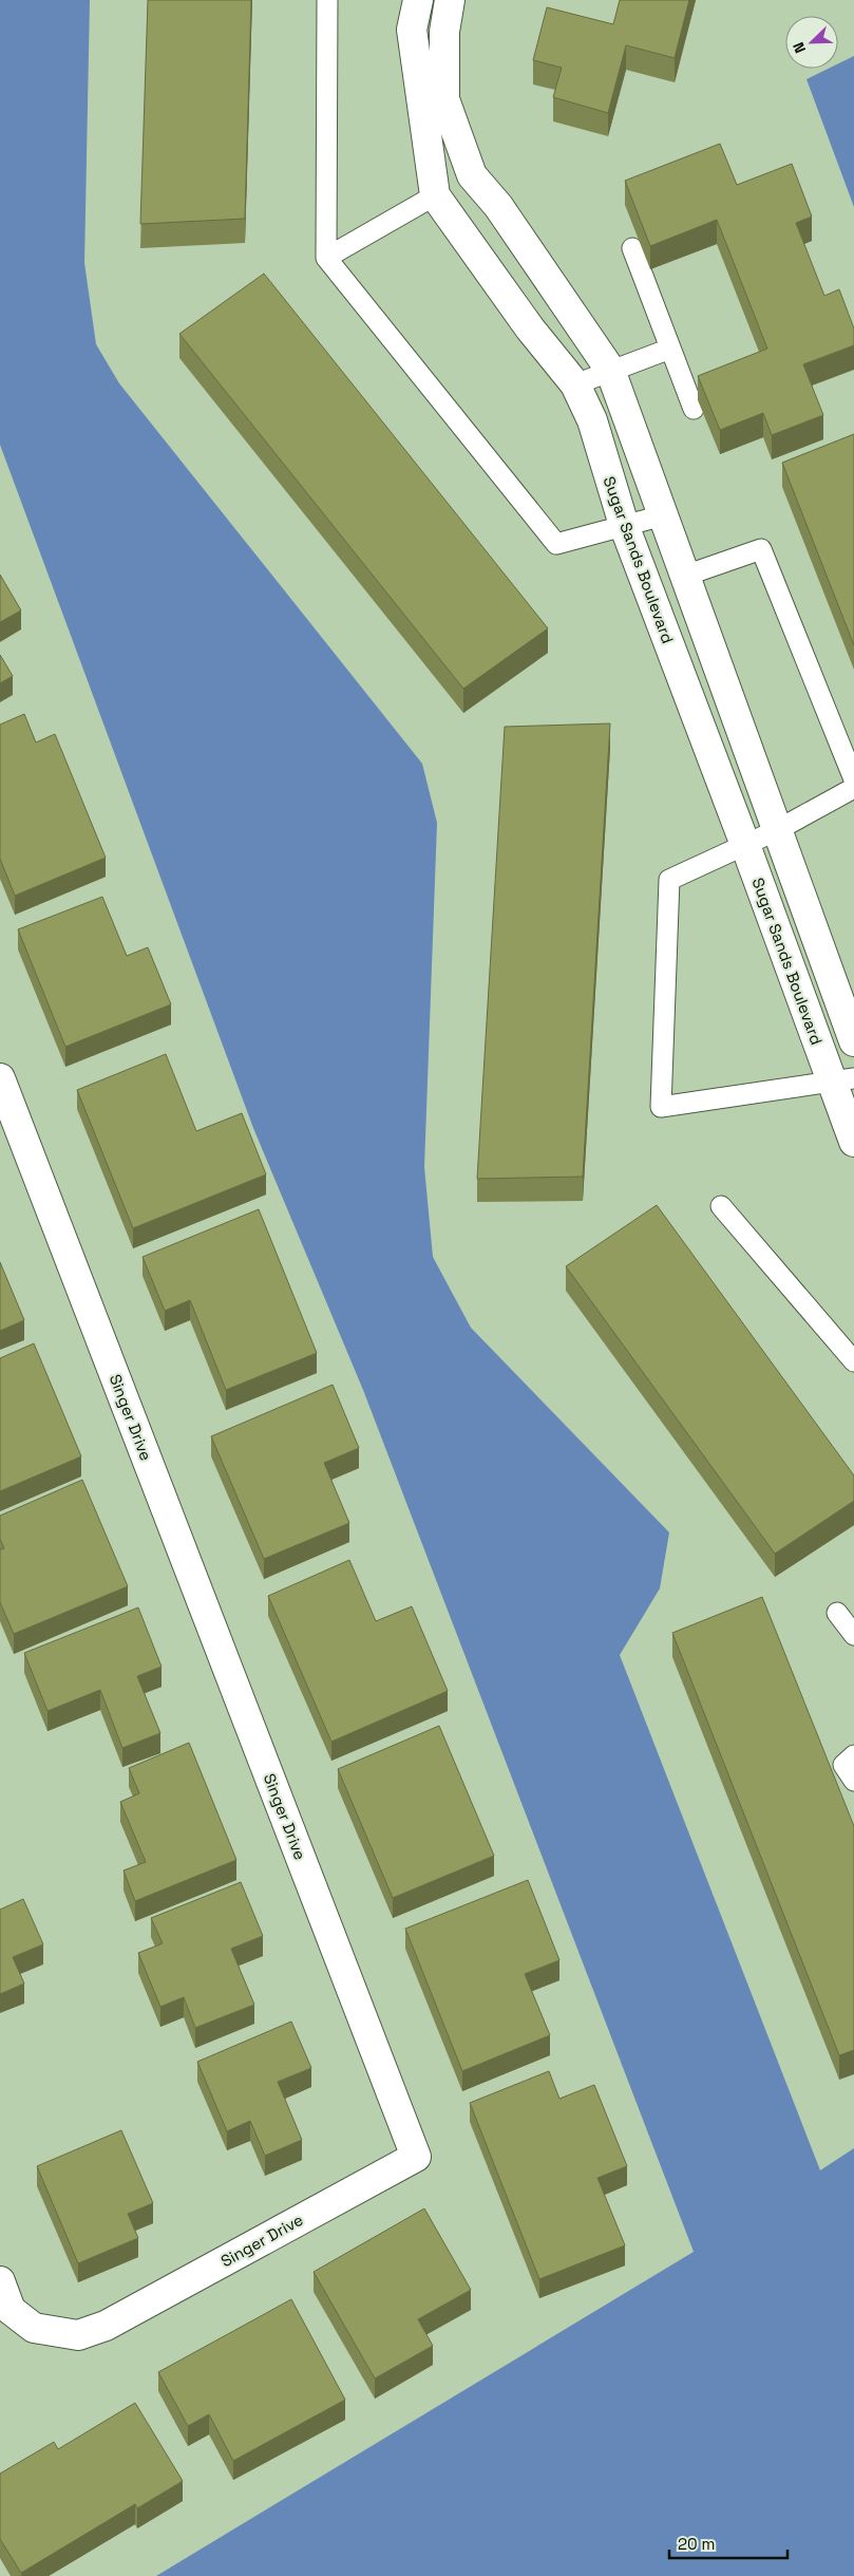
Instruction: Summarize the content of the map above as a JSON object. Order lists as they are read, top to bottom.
{
  "streets": {
    "street": ["Sugar Sands Boulevard", "Singer Drive"]
  },
  "scale_bar": "20 m",
  "north": "bottom left"
}
